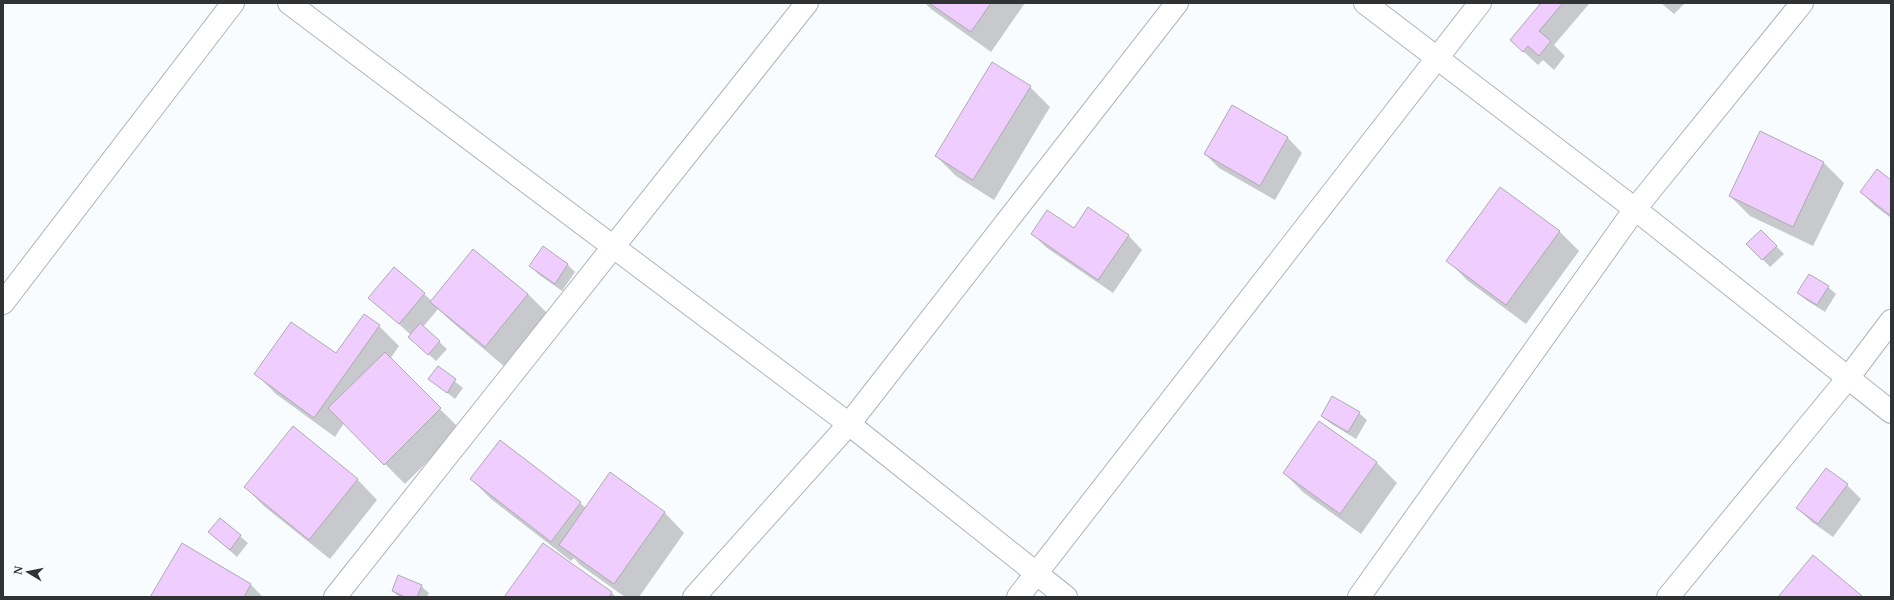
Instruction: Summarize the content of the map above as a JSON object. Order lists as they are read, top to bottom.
{
  "north": "left"
}
